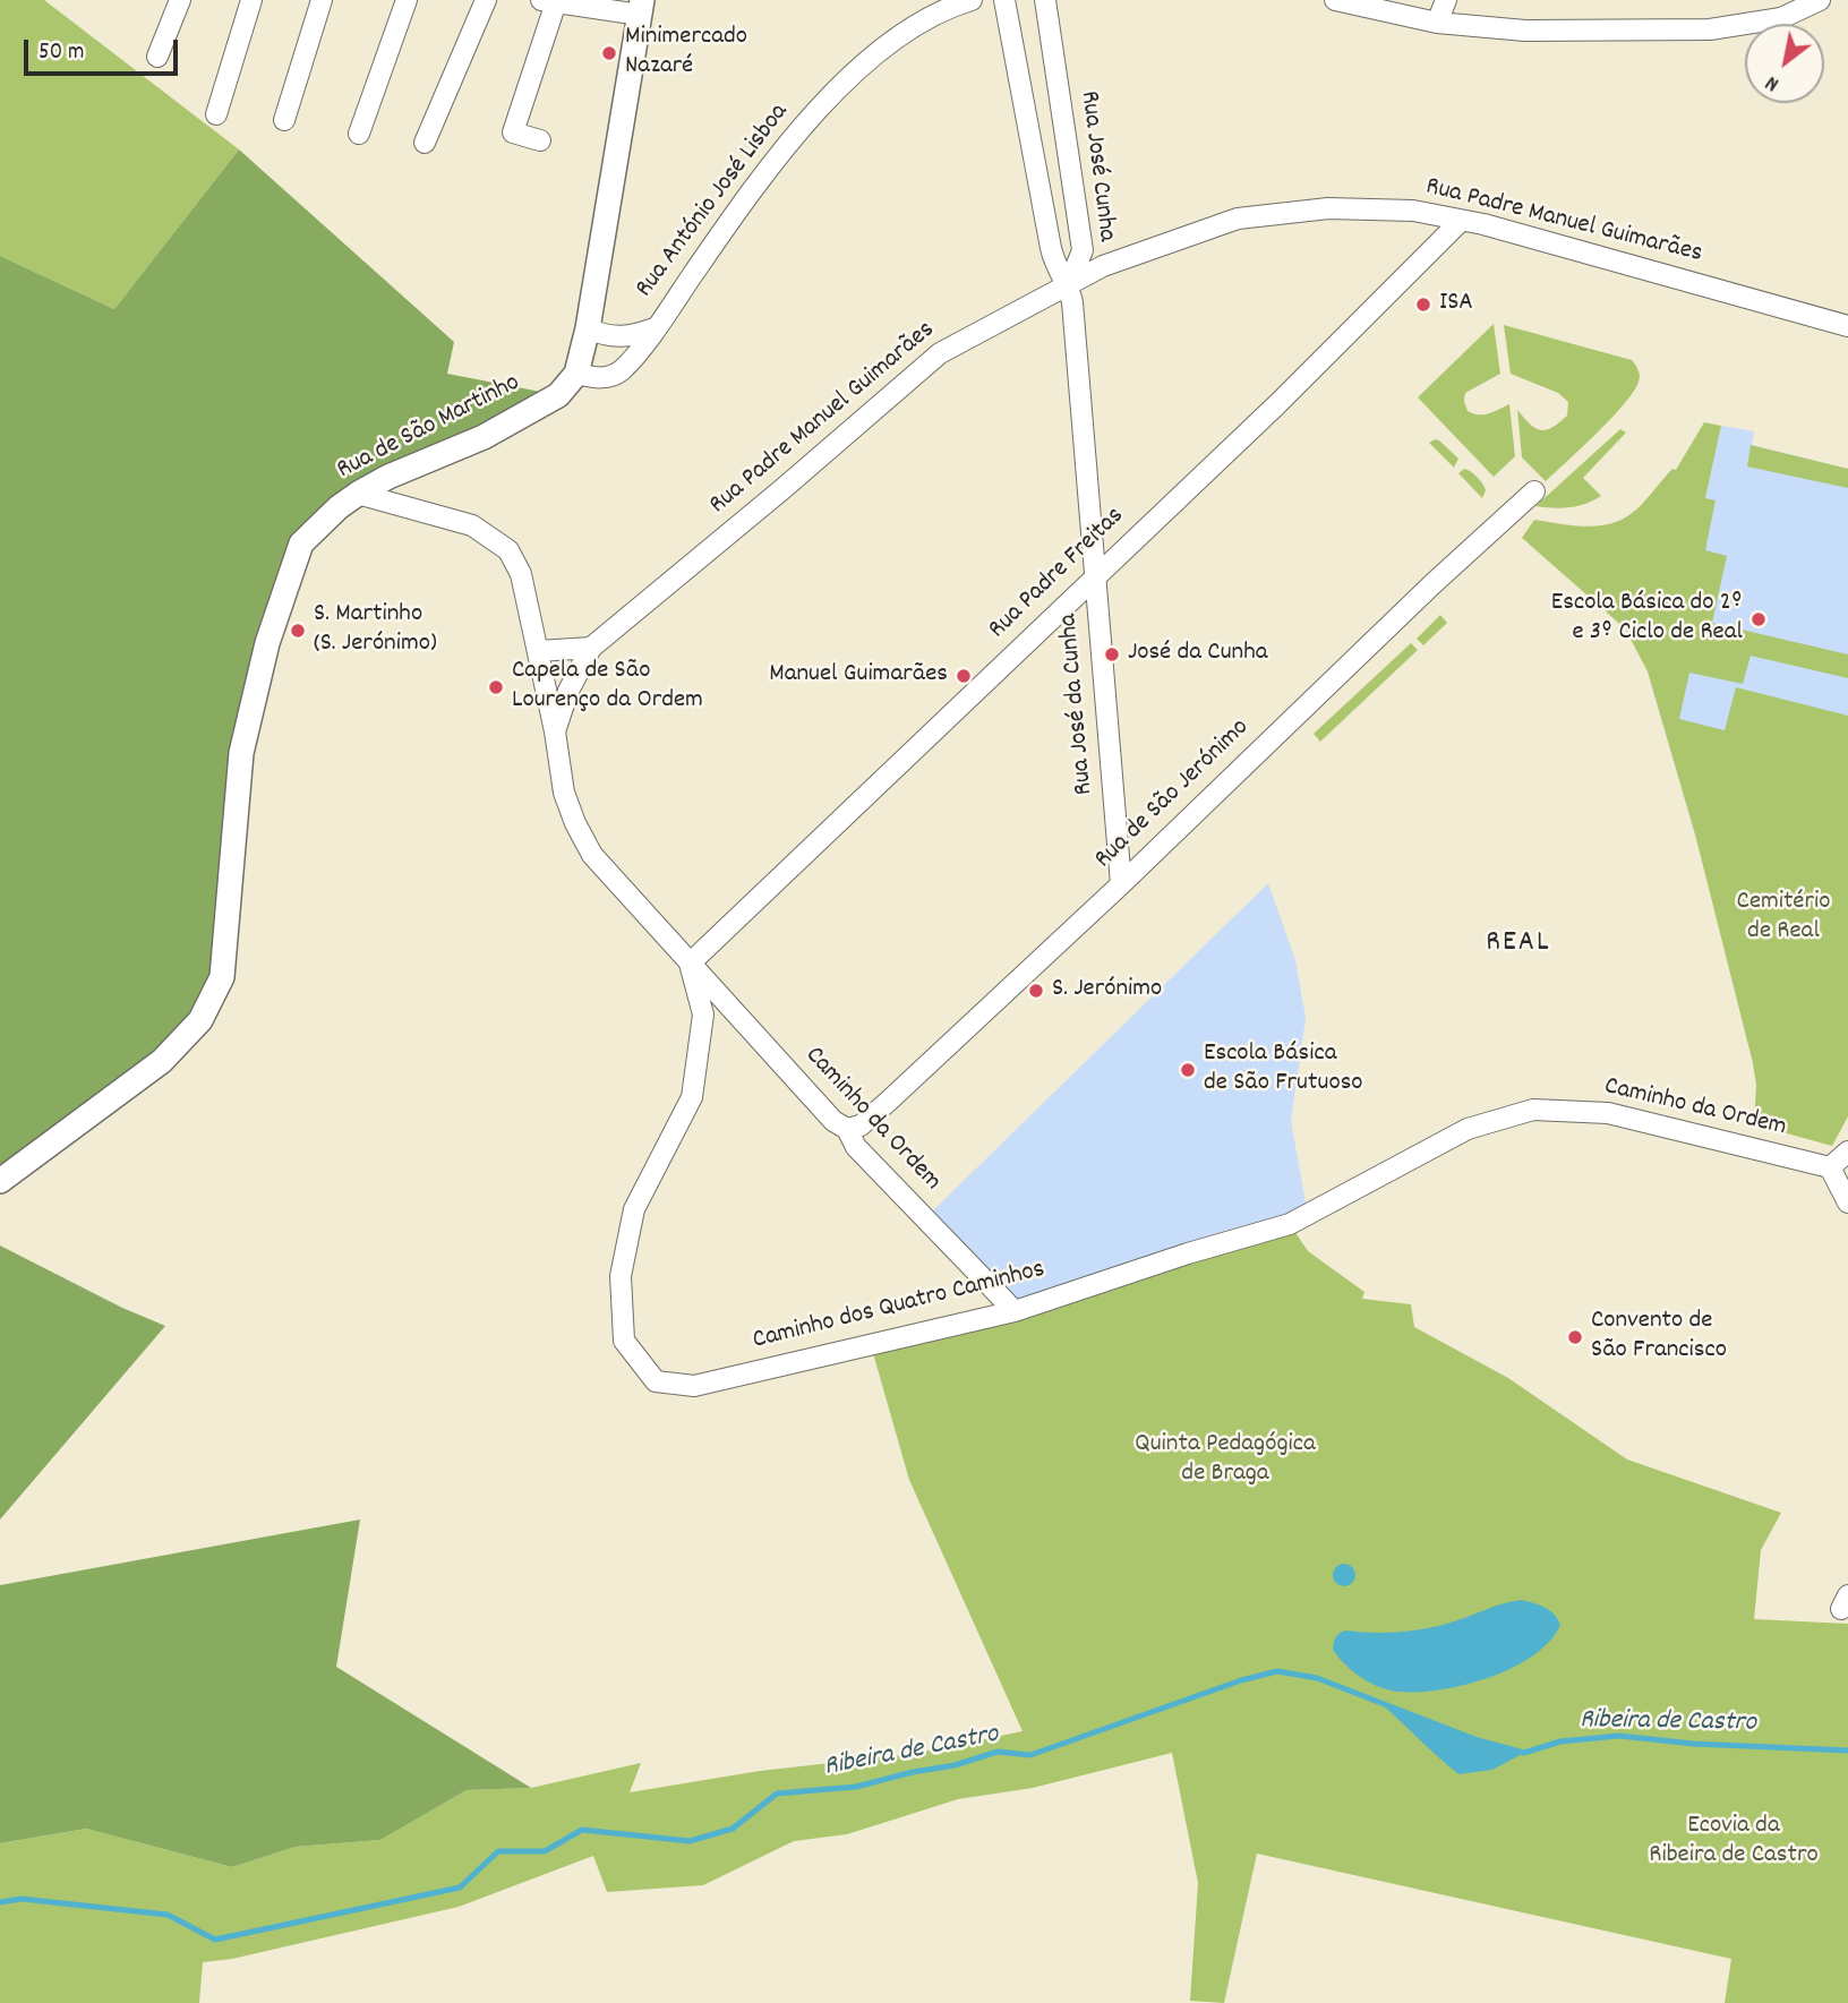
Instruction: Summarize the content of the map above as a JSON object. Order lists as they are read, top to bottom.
{
  "streets": {
    "street": [
      "Rua José Cunha",
      "Rua António José Lisboa",
      "Rua Padre Manuel Guimarães",
      "Rua de São Martinho",
      "Rua Padre Freitas",
      "Rua José da Cunha",
      "Rua de São Jerónimo",
      "Caminho da Ordem",
      "Caminho dos Quatro Caminhos"
    ]
  },
  "crossings": [
    ["Rua José Cunha", "Rua Padre Manuel Guimarães"],
    ["Rua José Cunha", "Rua José da Cunha"],
    ["Rua António José Lisboa", "Rua de São Martinho"],
    ["Rua Padre Manuel Guimarães", "Rua Padre Freitas"],
    ["Rua Padre Manuel Guimarães", "Rua José da Cunha"],
    ["Rua Padre Manuel Guimarães", "Caminho da Ordem"],
    ["Rua de São Martinho", "Caminho da Ordem"],
    ["Rua Padre Freitas", "Rua José da Cunha"],
    ["Rua Padre Freitas", "Caminho da Ordem"],
    ["Rua José da Cunha", "Rua de São Jerónimo"],
    ["Rua de São Jerónimo", "Caminho da Ordem"],
    ["Caminho da Ordem", "Caminho dos Quatro Caminhos"]
  ],
  "districts": ["REAL"],
  "water": ["Ribeira de Castro"],
  "parks": ["Cemitério de Real", "Quinta Pedagógica de Braga", "Ecovia da Ribeira de Castro"],
  "places": [
    "Minimercado Nazaré",
    "ISA",
    "Escola Básica do 2º e 3º Ciclo de Real",
    "S. Martinho (S. Jerónimo)",
    "José da Cunha",
    "Manuel Guimarães",
    "Capela de São Lourenço da Ordem",
    "S. Jerónimo",
    "Escola Básica de São Frutuoso",
    "Convento de São Francisco"
  ],
  "scale_bar": "50 m",
  "north": "bottom left"
}
